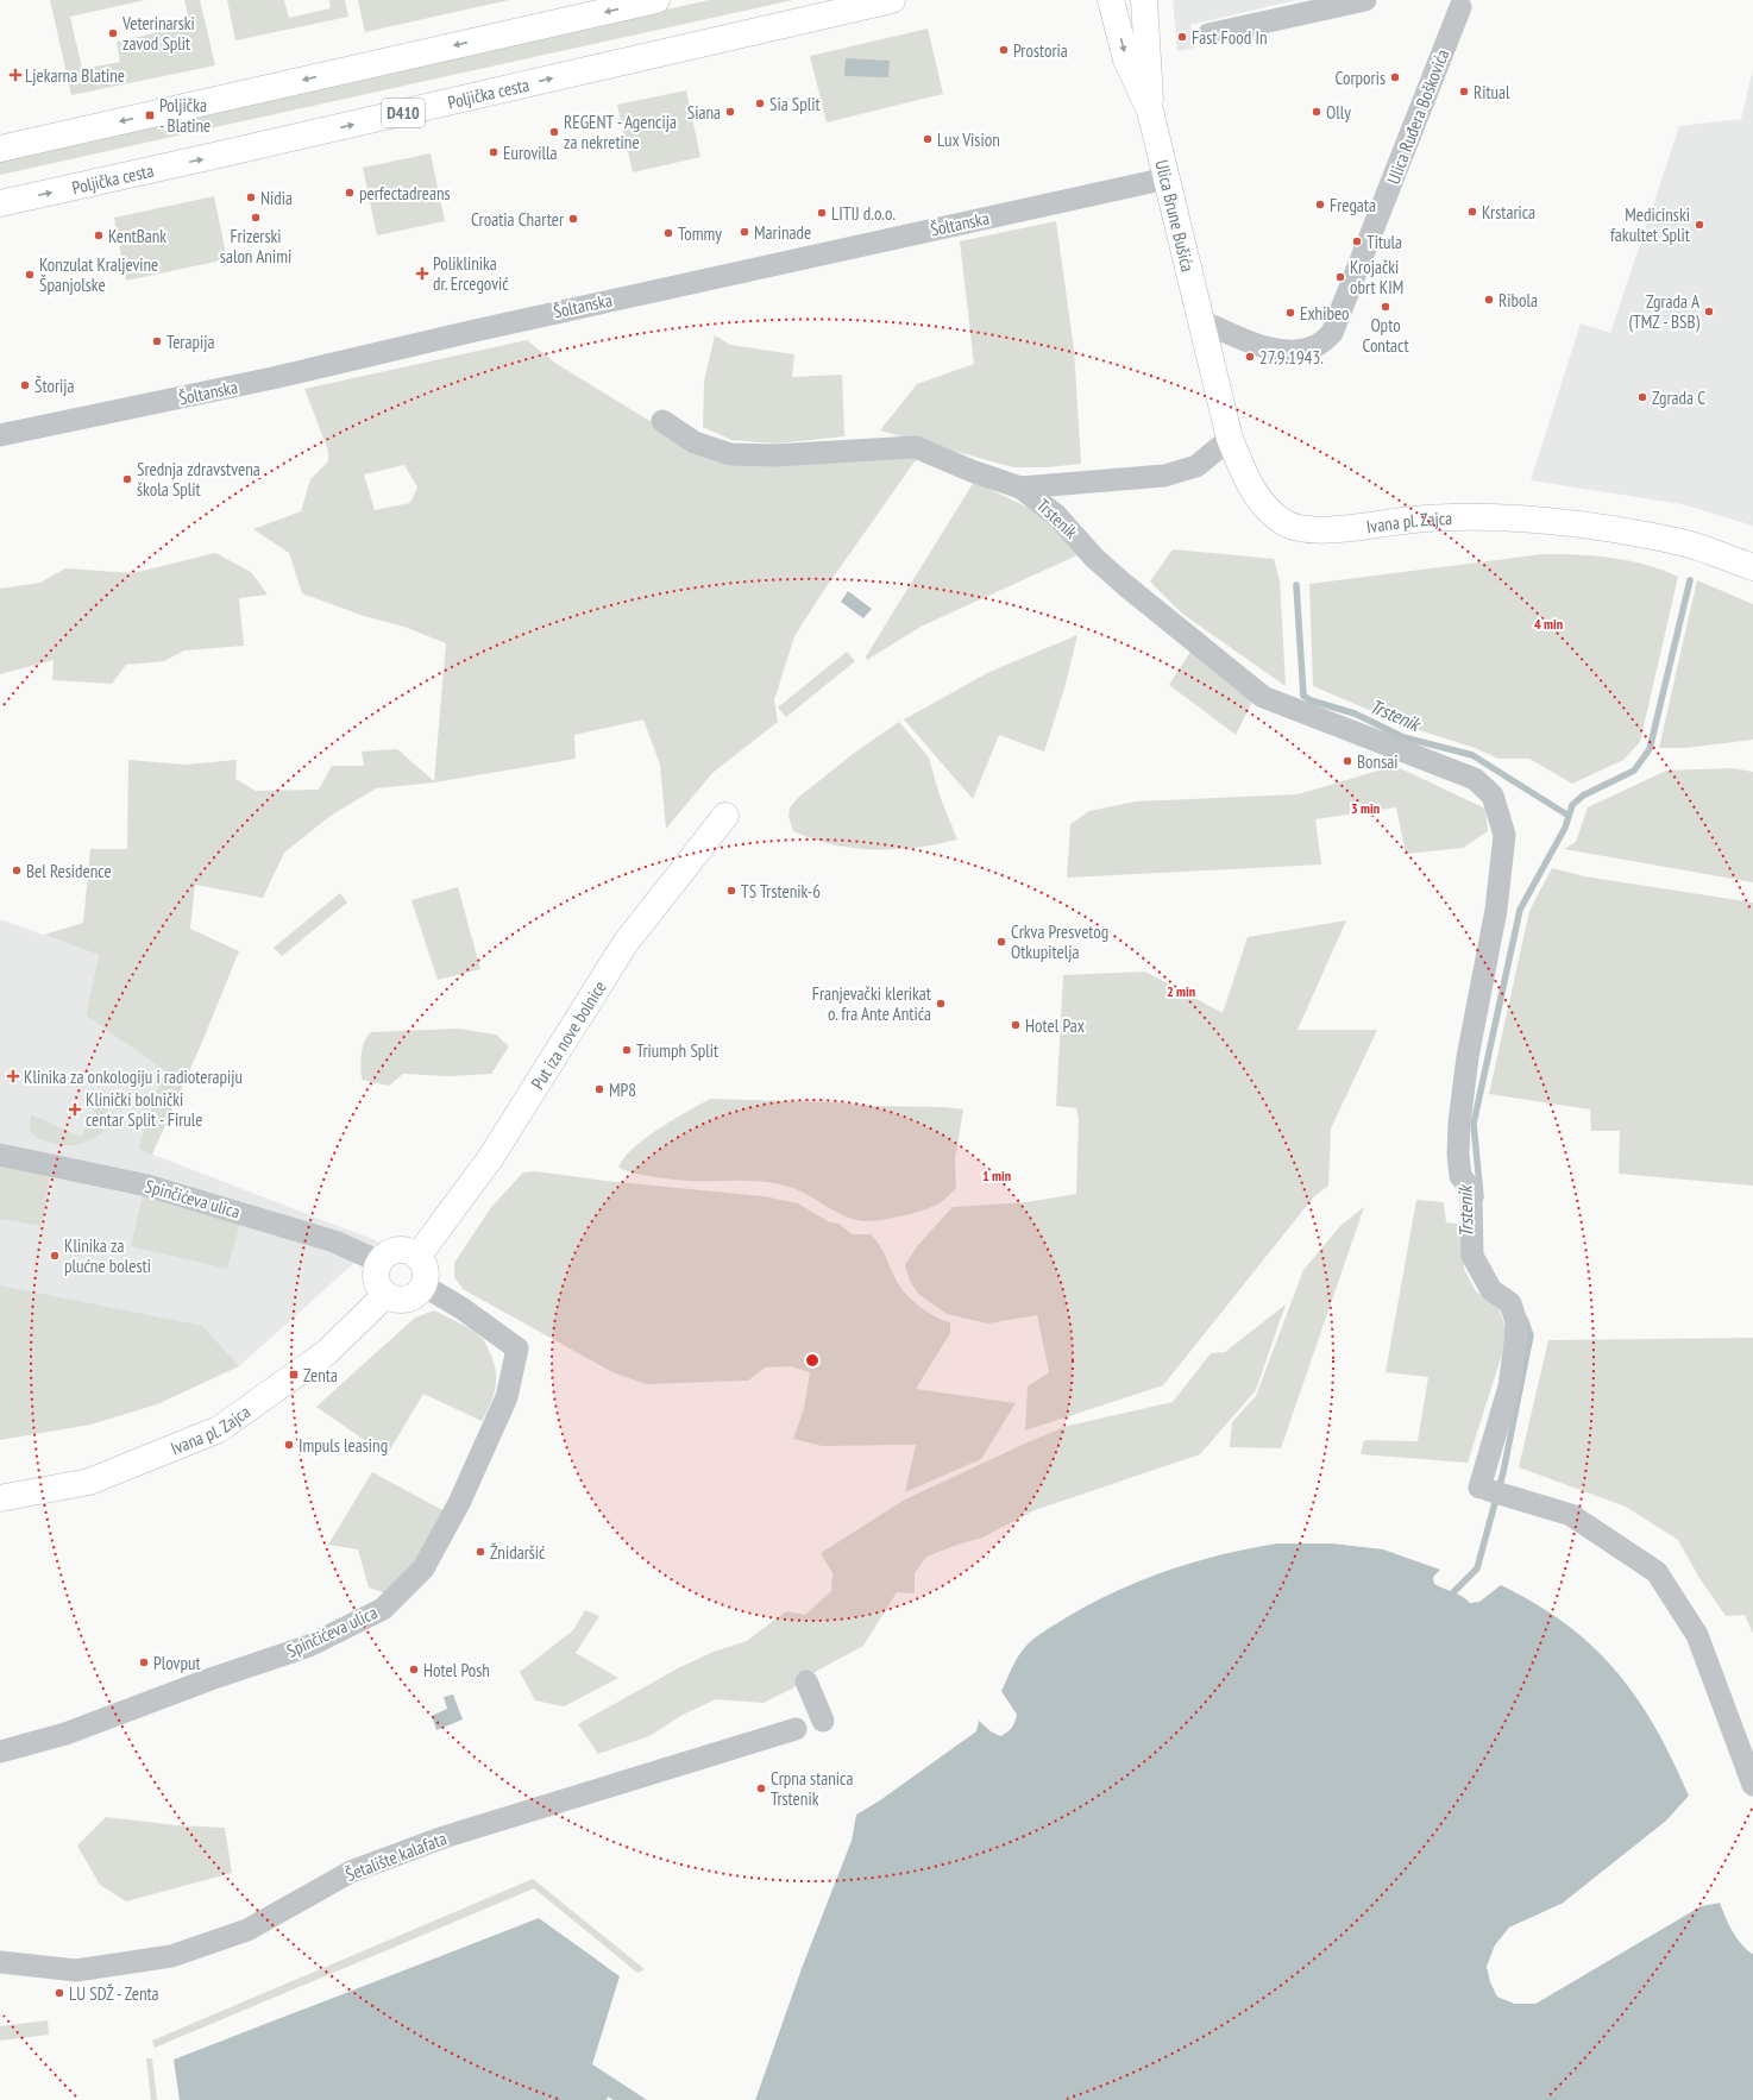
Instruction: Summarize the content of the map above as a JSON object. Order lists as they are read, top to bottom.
{
  "streets": {
    "street": [
      "Poljička cesta",
      "D410",
      "Ulica Ruđera Boškovića",
      "Ulica Brune Bušića",
      "Šoltanska",
      "Trstenik",
      "Ivana pl. Zajca",
      "Put iza nove bolnice",
      "Spinčićeva ulica",
      "Šetalište kalafata"
    ]
  },
  "crossings": [
    ["Ulica Ruđera Boškovića", "Ulica Brune Bušića"],
    ["Ulica Ruđera Boškovića", "Ivana pl. Zajca"],
    ["Ulica Brune Bušića", "Šoltanska"],
    ["Ulica Brune Bušića", "Ivana pl. Zajca"],
    ["Trstenik", "Ivana pl. Zajca"],
    ["Ivana pl. Zajca", "Put iza nove bolnice"],
    ["Ivana pl. Zajca", "Spinčićeva ulica"],
    ["Put iza nove bolnice", "Spinčićeva ulica"]
  ],
  "water": ["Trstenik"],
  "places": {
    "other": [
      "Veterinarski zavod Split",
      "Fast Food In",
      "Prostoria",
      "Corporis",
      "Ritual",
      "Sia Split",
      "Siana",
      "Olly",
      "REGENT - Agencija za nekretine",
      "Lux Vision",
      "Eurovilla",
      "perfectadreans",
      "Nidia",
      "Fregata",
      "Krstarica",
      "LITIJ d.o.o.",
      "Frizerski salon Animi",
      "Croatia Charter",
      "Medicinski fakultet Split",
      "Marinade",
      "Tommy",
      "KentBank",
      "Titula",
      "Konzulat Kraljevine Španjolske",
      "Krojački obrt KIM",
      "Ribola",
      "Opto Contact",
      "Zgrada A (TMZ - BSB)",
      "Exhibeo",
      "Terapija",
      "27.9.1943.",
      "Štorija",
      "Zgrada C",
      "Srednja zdravstvena škola Split",
      "Bonsai",
      "Bel Residence",
      "TS Trstenik-6",
      "Crkva Presvetog Otkupitelja",
      "Franjevački klerikat o. fra Ante Antića",
      "Hotel Pax",
      "Triumph Split",
      "MP8",
      "Klinika za plućne bolesti",
      "Impuls leasing",
      "Žnidaršić",
      "Plovput",
      "Hotel Posh",
      "Crpna stanica Trstenik",
      "LU SDŽ - Zenta"
    ],
    "health": [
      "Ljekarna Blatine",
      "Poliklinika dr. Ercegović",
      "Klinika za onkologiju i radioterapiju",
      "Klinički bolnički centar Split - Firule"
    ],
    "transit": ["Poljička - Blatine", "Zenta"]
  },
  "rings": [
    "4 min",
    "3 min",
    "2 min",
    "1 min"
  ]
}
